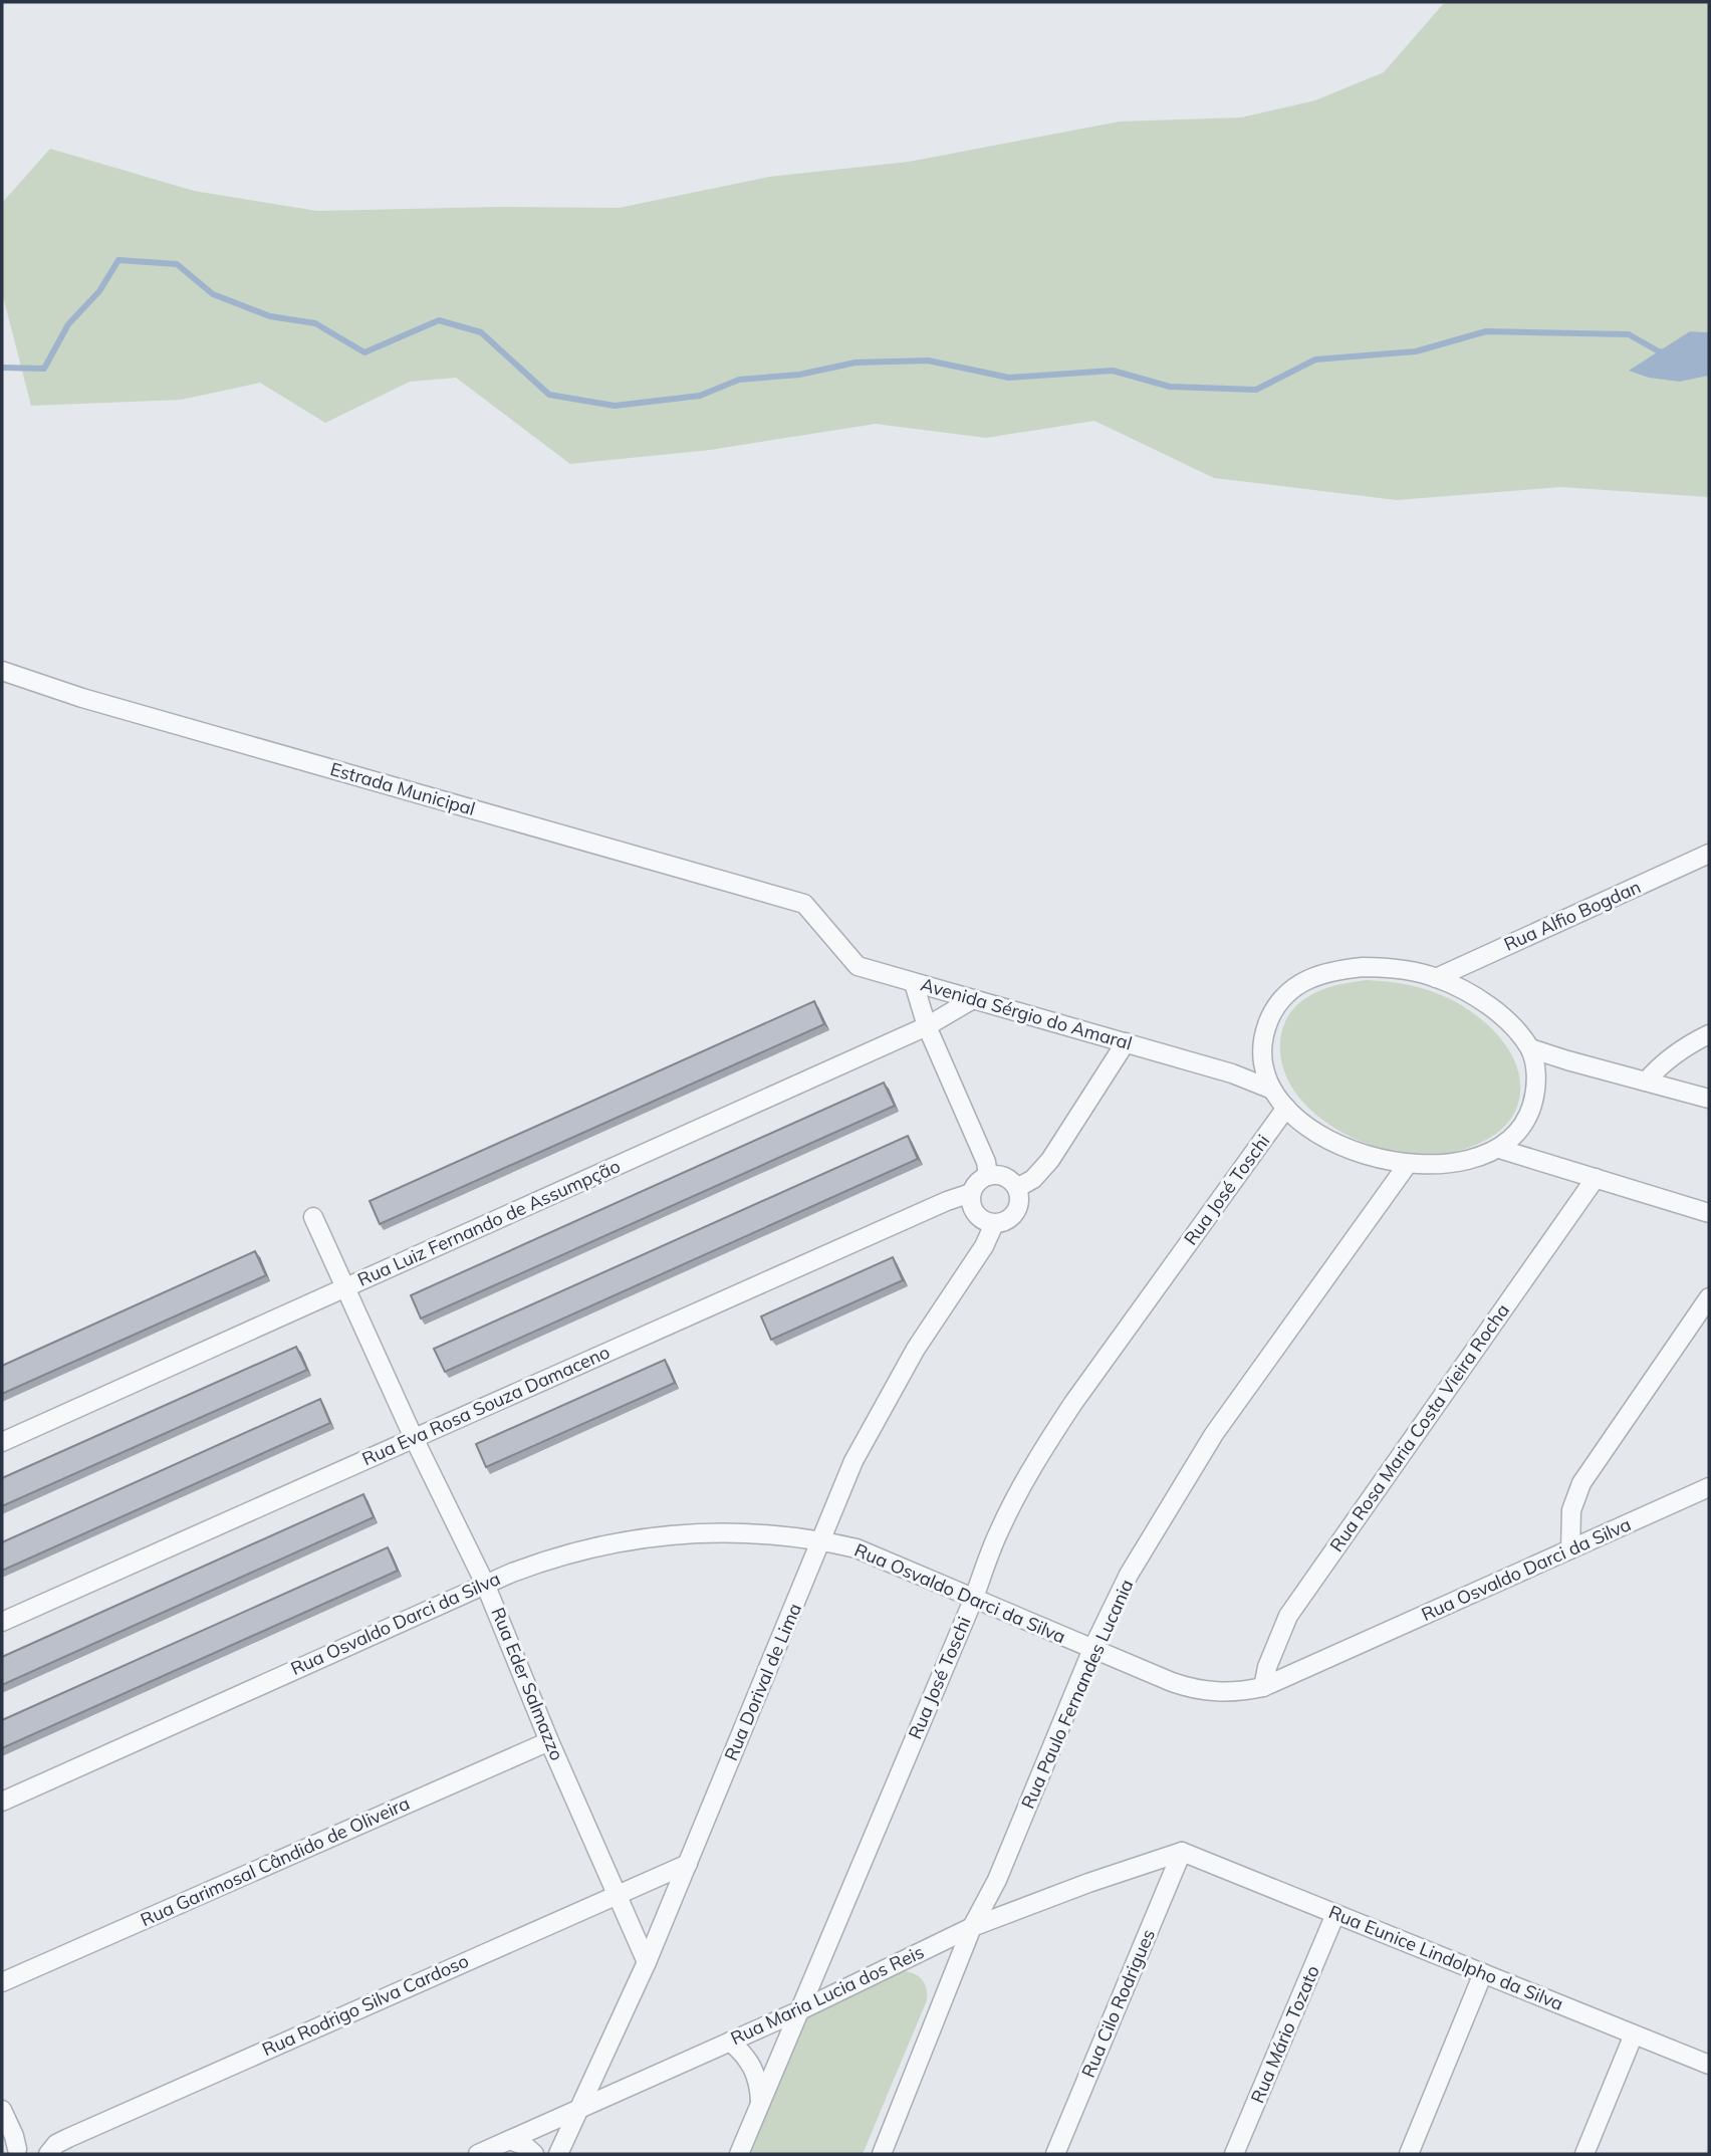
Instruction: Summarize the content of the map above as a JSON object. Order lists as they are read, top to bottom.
{
  "streets": {
    "street": [
      "Estrada Municipal",
      "Rua Alfio Bogdan",
      "Avenida Sérgio do Amaral",
      "Rua José Toschi",
      "Rua Luiz Fernando de Assumpção",
      "Rua Eva Rosa Souza Damaceno",
      "Rua Rosa Maria Costa Vieira Rocha",
      "Rua Osvaldo Darci da Silva",
      "Rua Dorival de Lima",
      "Rua Eder Salmazzo",
      "Rua Paulo Fernandes Lucania",
      "Rua Garimosal Cândido de Oliveira",
      "Rua Eunice Lindolpho da Silva",
      "Rua Maria Lucia dos Reis",
      "Rua Cilo Rodrigues",
      "Rua Rodrigo Silva Cardoso",
      "Rua Mário Tozato"
    ]
  },
  "crossings": [
    ["Estrada Municipal", "Avenida Sérgio do Amaral"],
    ["Rua Alfio Bogdan", "Avenida Sérgio do Amaral"],
    ["Rua Alfio Bogdan", "Rua José Toschi"],
    ["Rua Alfio Bogdan", "Rua Paulo Fernandes Lucania"],
    ["Avenida Sérgio do Amaral", "Rua José Toschi"],
    ["Avenida Sérgio do Amaral", "Rua Luiz Fernando de Assumpção"],
    ["Avenida Sérgio do Amaral", "Rua Paulo Fernandes Lucania"],
    ["Rua José Toschi", "Rua Osvaldo Darci da Silva"],
    ["Rua José Toschi", "Rua Paulo Fernandes Lucania"],
    ["Rua José Toschi", "Rua Maria Lucia dos Reis"],
    ["Rua Luiz Fernando de Assumpção", "Rua Eder Salmazzo"],
    ["Rua Eva Rosa Souza Damaceno", "Rua Dorival de Lima"],
    ["Rua Eva Rosa Souza Damaceno", "Rua Eder Salmazzo"],
    ["Rua Rosa Maria Costa Vieira Rocha", "Rua Osvaldo Darci da Silva"],
    ["Rua Osvaldo Darci da Silva", "Rua Dorival de Lima"],
    ["Rua Osvaldo Darci da Silva", "Rua Eder Salmazzo"],
    ["Rua Osvaldo Darci da Silva", "Rua Paulo Fernandes Lucania"],
    ["Rua Dorival de Lima", "Rua Eder Salmazzo"],
    ["Rua Dorival de Lima", "Rua Maria Lucia dos Reis"],
    ["Rua Dorival de Lima", "Rua Rodrigo Silva Cardoso"],
    ["Rua Eder Salmazzo", "Rua Garimosal Cândido de Oliveira"],
    ["Rua Eder Salmazzo", "Rua Rodrigo Silva Cardoso"],
    ["Rua Paulo Fernandes Lucania", "Rua Maria Lucia dos Reis"],
    ["Rua Eunice Lindolpho da Silva", "Rua Maria Lucia dos Reis"],
    ["Rua Eunice Lindolpho da Silva", "Rua Cilo Rodrigues"],
    ["Rua Eunice Lindolpho da Silva", "Rua Mário Tozato"],
    ["Rua Maria Lucia dos Reis", "Rua Cilo Rodrigues"]
  ]
}
